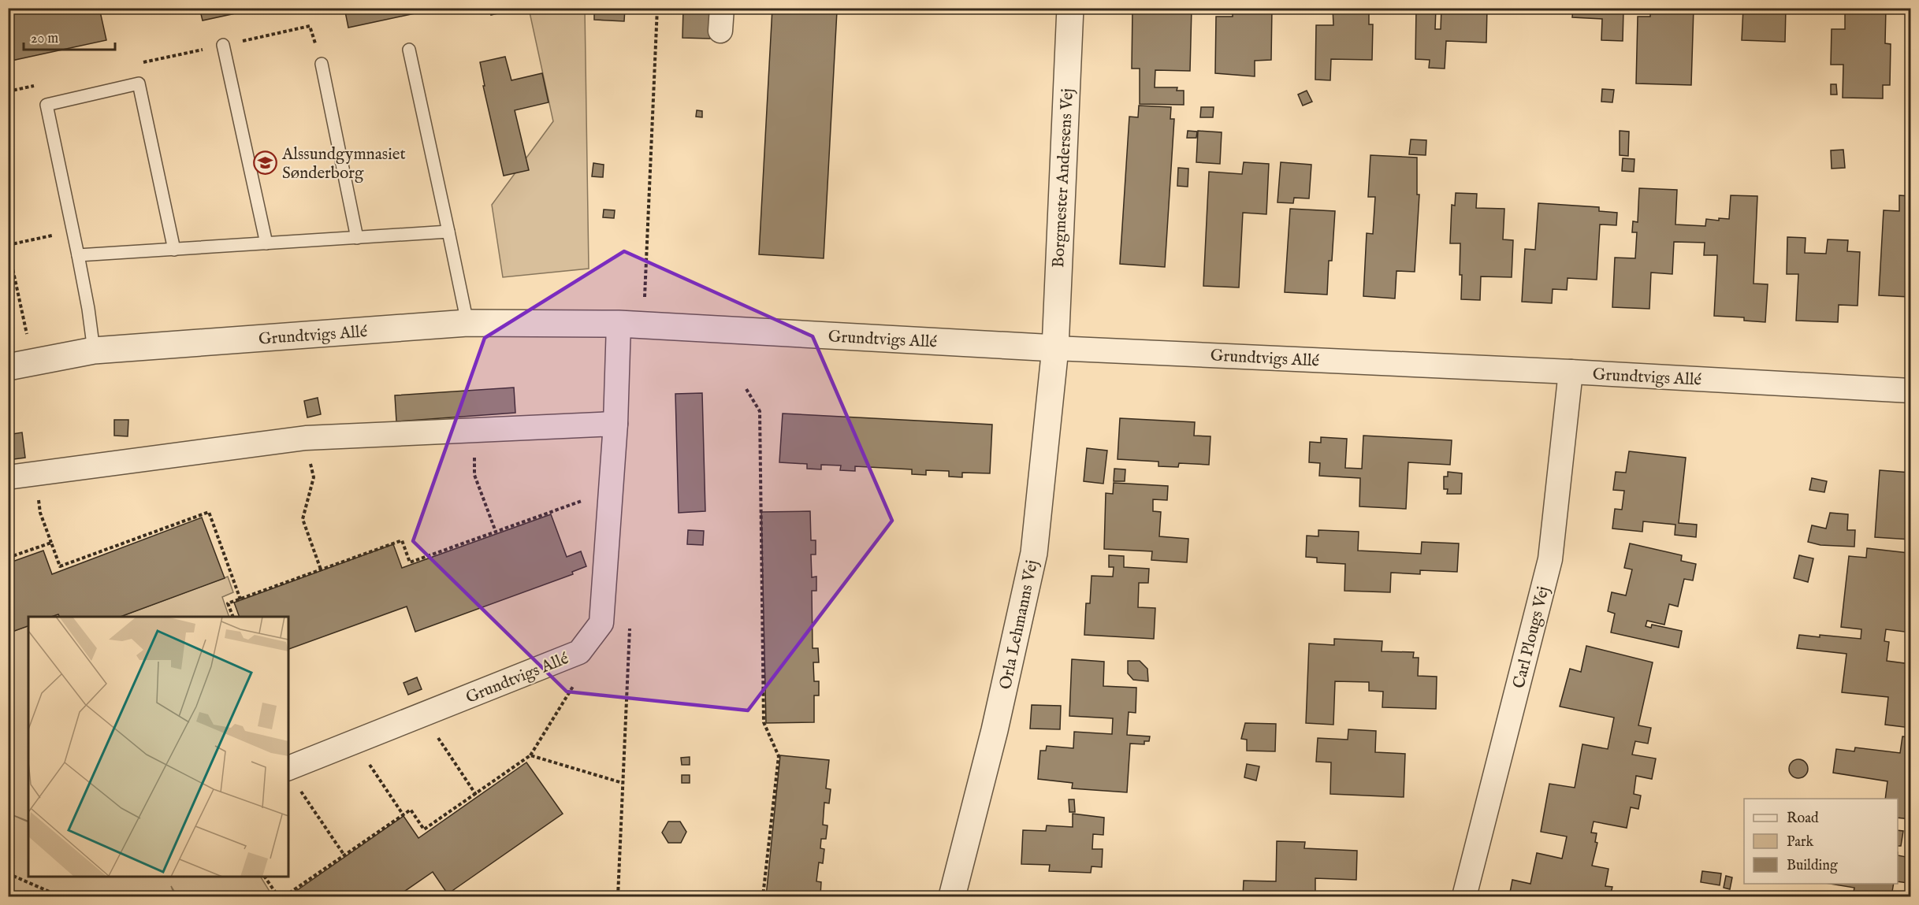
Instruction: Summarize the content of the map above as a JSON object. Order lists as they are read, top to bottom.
{
  "streets": {
    "street": [
      "Borgmester Andersens Vej",
      "Grundtvigs Allé",
      "Orla Lehmanns Vej",
      "Carl Plougs Vej"
    ]
  },
  "crossings": [
    ["Borgmester Andersens Vej", "Grundtvigs Allé"],
    ["Borgmester Andersens Vej", "Orla Lehmanns Vej"],
    ["Grundtvigs Allé", "Orla Lehmanns Vej"],
    ["Grundtvigs Allé", "Carl Plougs Vej"]
  ],
  "places": {
    "school or university": ["Alssundgymnasiet Sønderborg"]
  },
  "legend": ["Road", "Park", "Building"],
  "scale_bar": "20 m"
}
